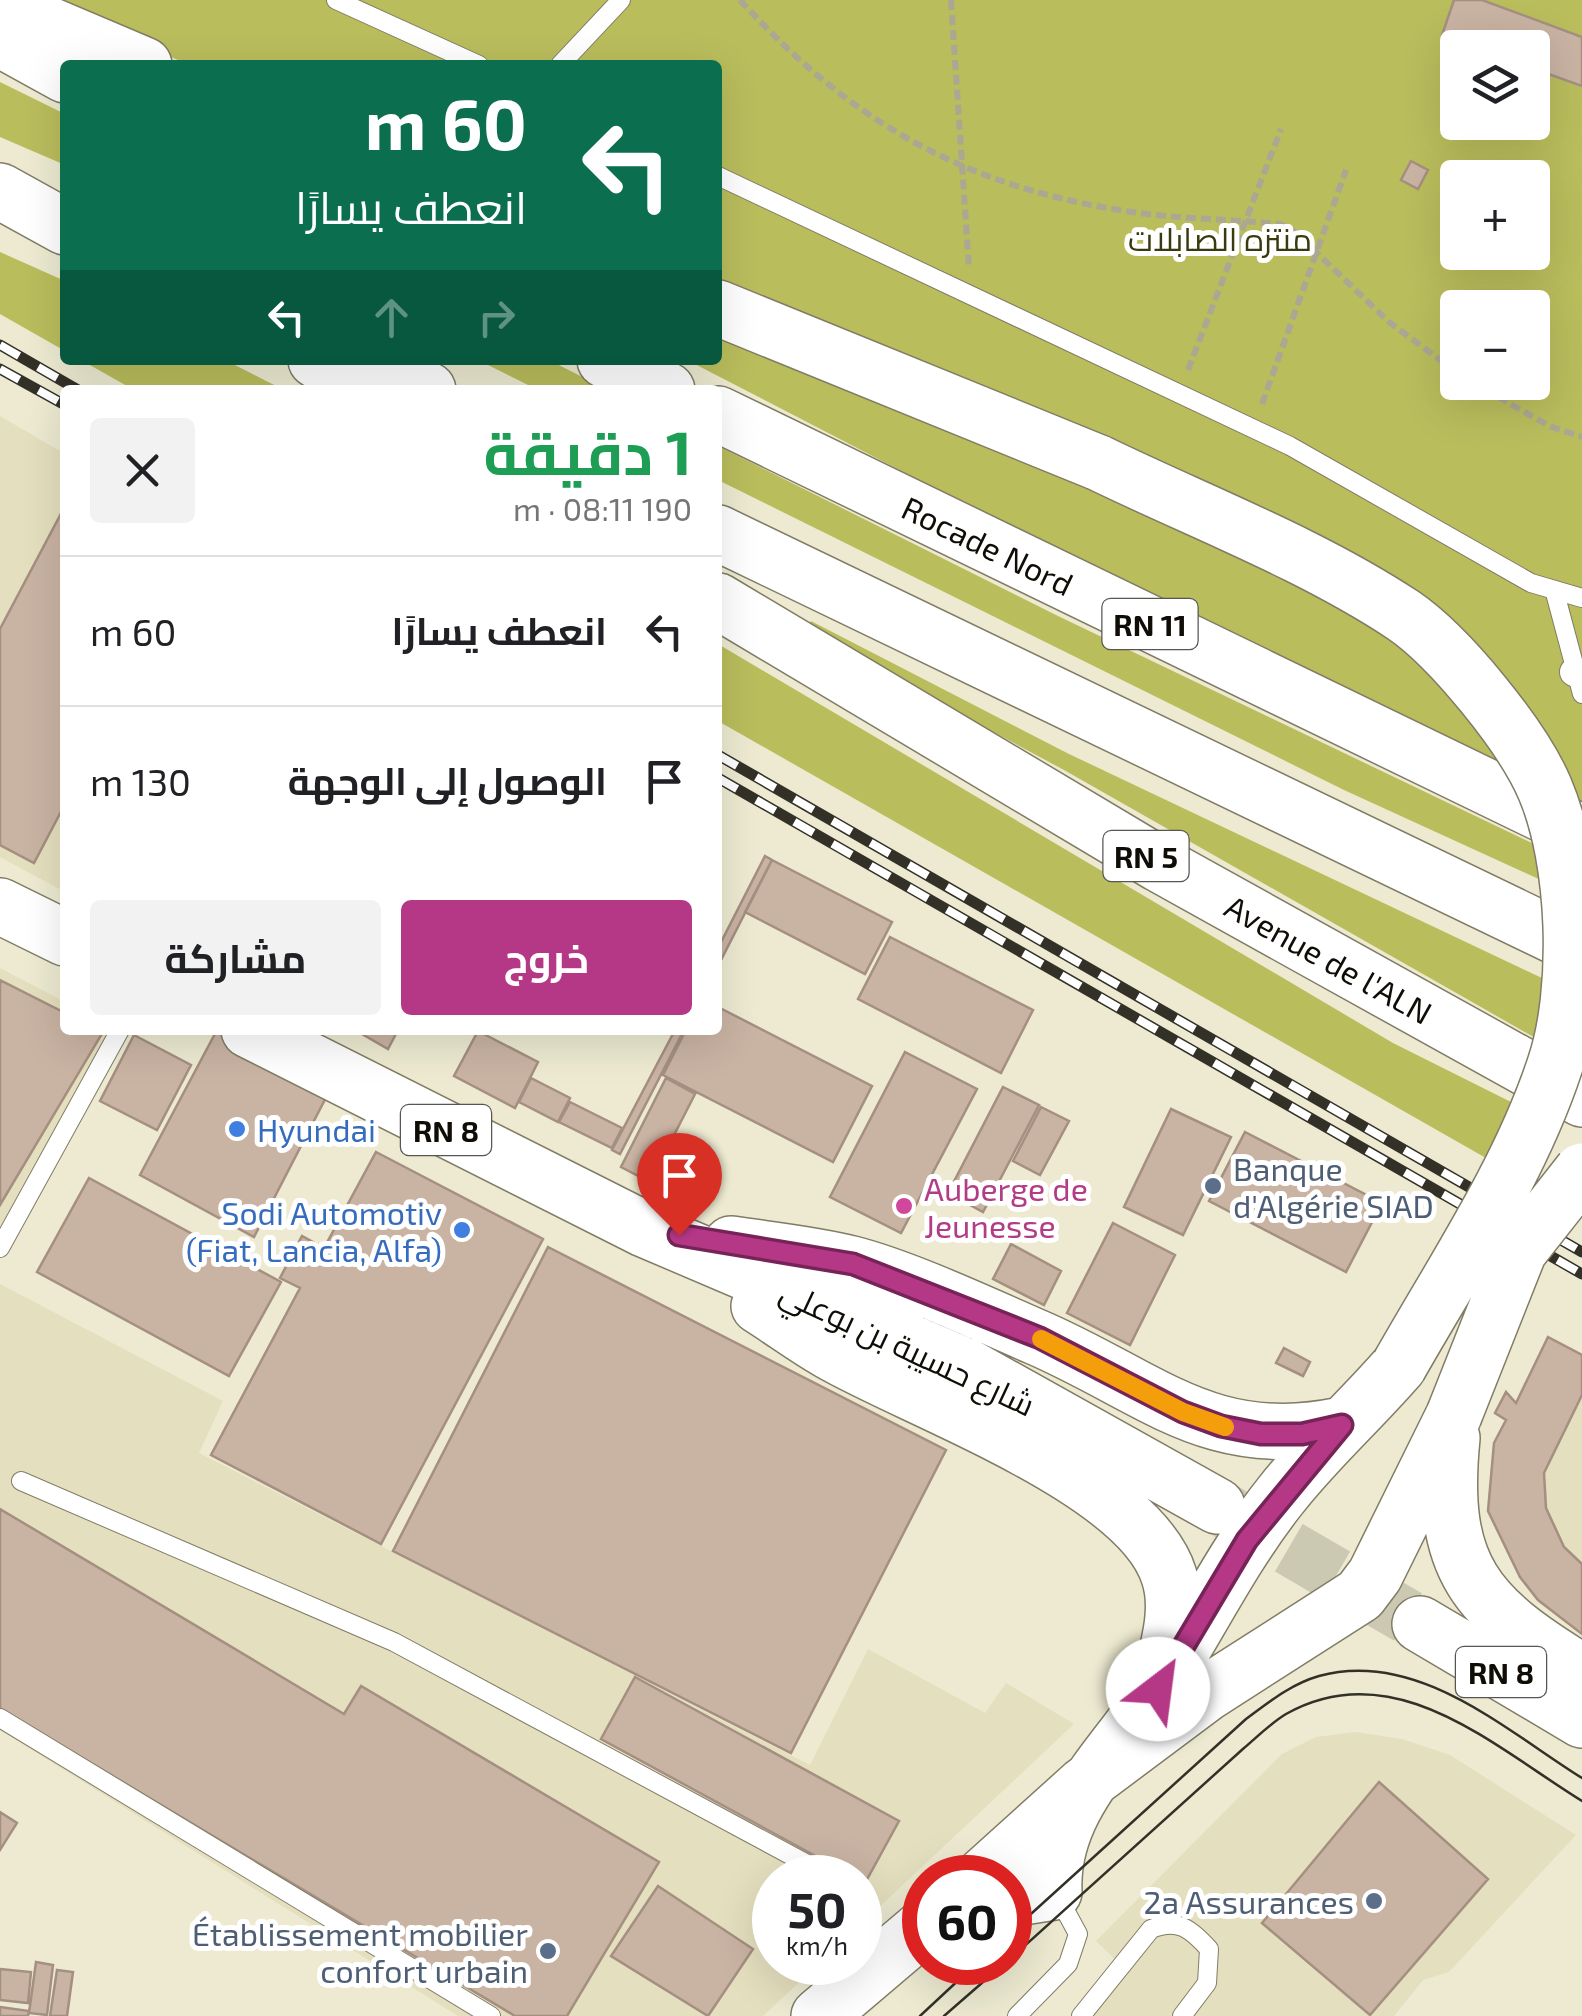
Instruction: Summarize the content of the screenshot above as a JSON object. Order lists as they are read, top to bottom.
{
  "streets": {
    "main road": [
      "Rocade Nord",
      "RN 11",
      "RN 5",
      "Avenue de l'ALN",
      "RN 8",
      "شارع حسيبة بن بوعلي"
    ]
  },
  "crossings": [
    ["RN 8", "شارع حسيبة بن بوعلي"]
  ],
  "parks": ["منتزه الصابلات"],
  "places": [
    "Hyundai",
    "Banque d'Algérie SIAD",
    "Auberge de Jeunesse",
    "Sodi Automotiv (Fiat, Lancia, Alfa)",
    "2a Assurances",
    "Établissement mobilier confort urbain"
  ],
  "page": {
    "map_buttons": ["+", "−"],
    "turn": ["60 m", "انعطف يسارًا"],
    "heading": ["1 دقيقة", "190 m · 08:11"],
    "list": [
      {
        "name": "انعطف يسارًا",
        "value": "60 m"
      },
      {
        "name": "الوصول إلى الوجهة",
        "value": "130 m"
      }
    ],
    "buttons": ["خروج", "مشاركة"],
    "speed": "50 km/h",
    "limit": "60"
  }
}
